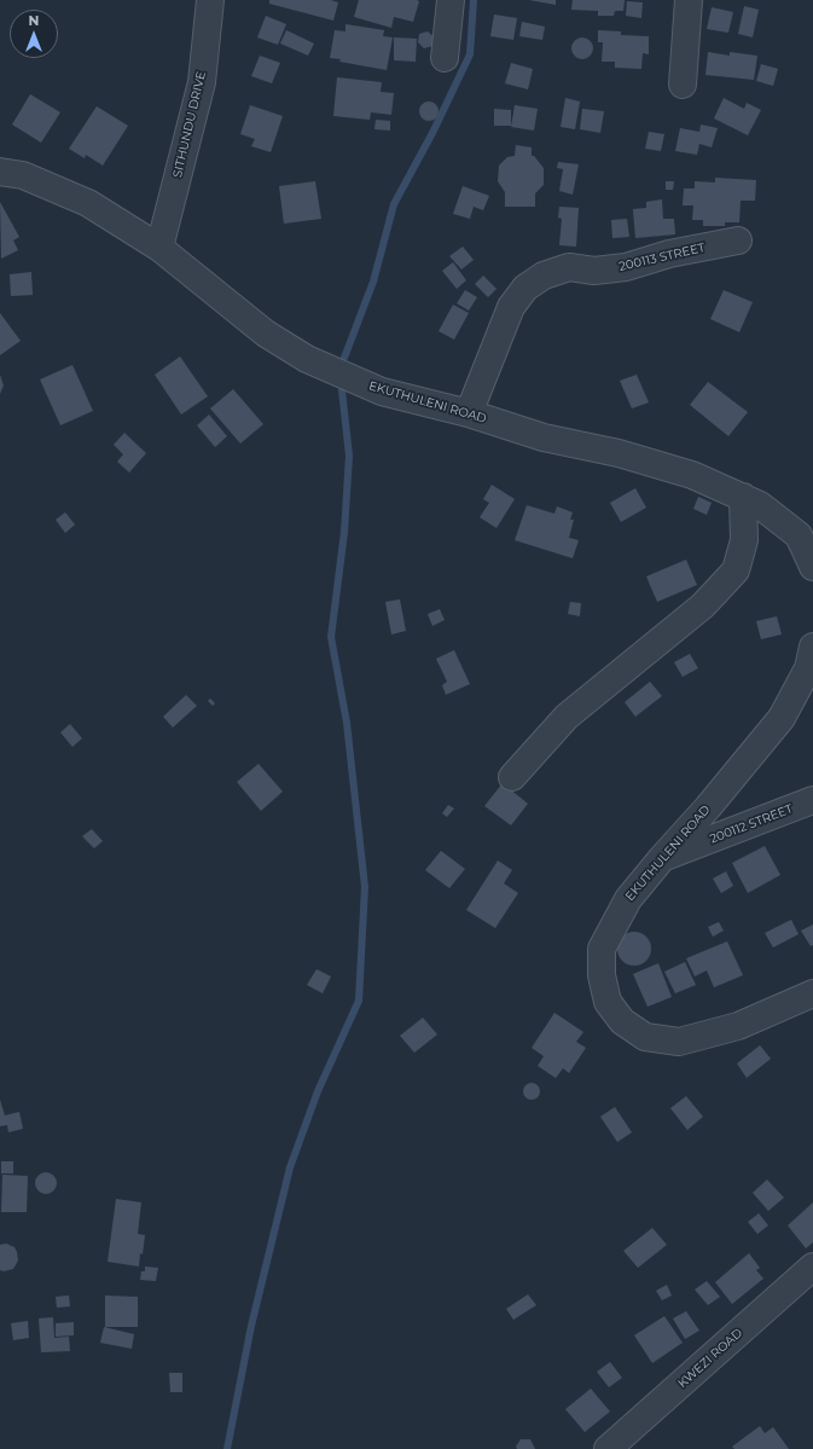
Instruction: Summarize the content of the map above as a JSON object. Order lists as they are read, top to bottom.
{
  "streets": {
    "street": [
      "SITHUNDU DRIVE",
      "200113 STREET",
      "EKUTHULENI ROAD",
      "200112 STREET",
      "KWEZI ROAD"
    ]
  },
  "crossings": [
    ["SITHUNDU DRIVE", "EKUTHULENI ROAD"],
    ["200113 STREET", "EKUTHULENI ROAD"],
    ["EKUTHULENI ROAD", "200112 STREET"]
  ],
  "north": "top"
}
